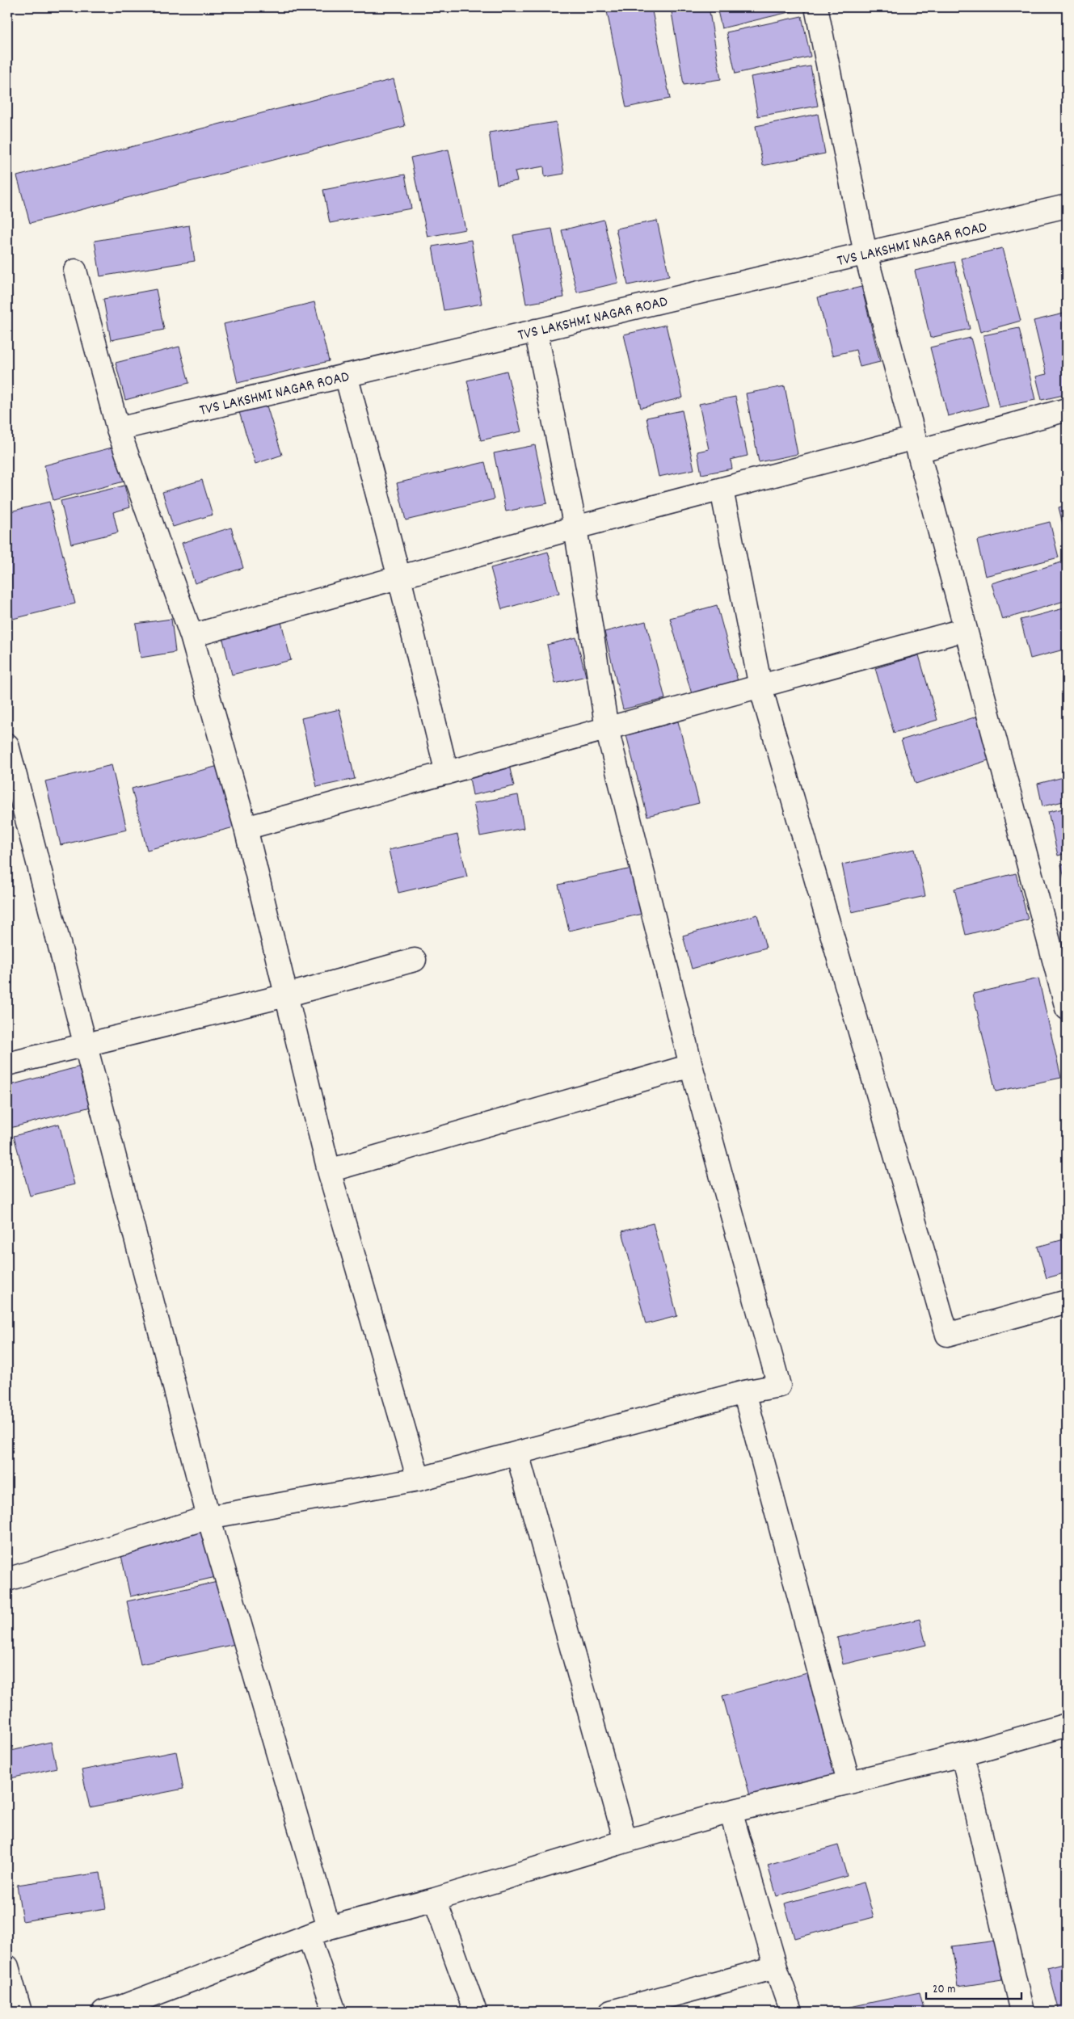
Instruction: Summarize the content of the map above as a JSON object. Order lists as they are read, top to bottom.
{
  "streets": {
    "street": ["TVS LAKSHMI NAGAR ROAD"]
  },
  "scale_bar": "20 m"
}
